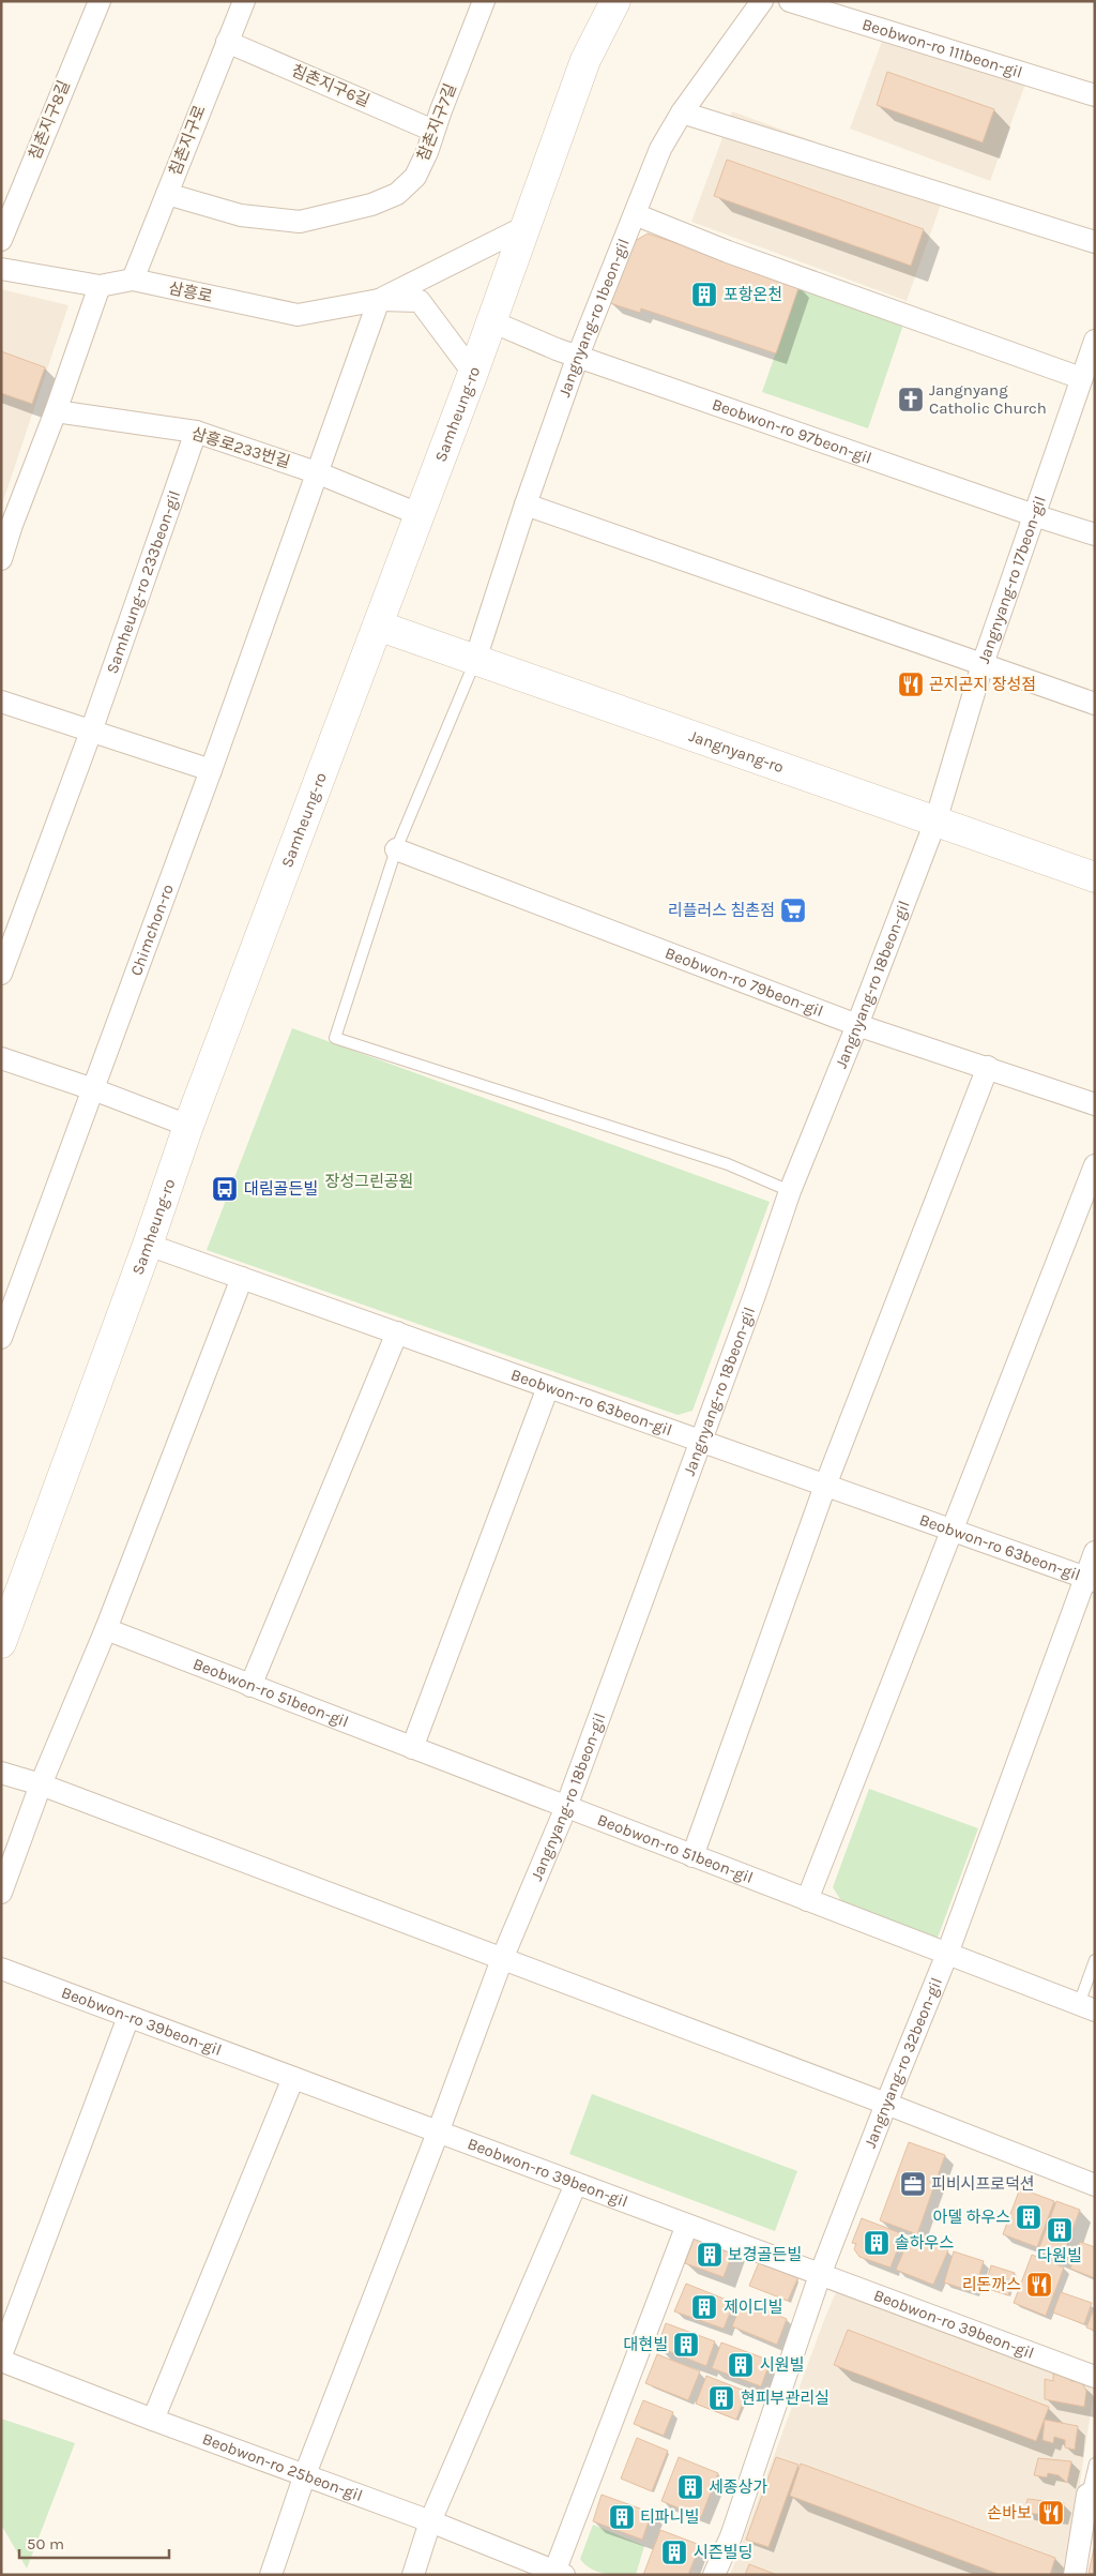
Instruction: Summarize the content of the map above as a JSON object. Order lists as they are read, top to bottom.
{
  "streets": {
    "main road": ["Samheung-ro", "Jangnyang-ro"],
    "street": [
      "Beobwon-ro 111beon-gil",
      "침촌지구6길",
      "침촌지구8길",
      "참촌지구7길",
      "침촌지구로",
      "삼흥로",
      "Jangnyang-ro 1beon-gil",
      "Beobwon-ro 97beon-gil",
      "삼흥로233번길",
      "Jangnyang-ro 17beon-gil",
      "Samheung-ro 233beon-gil",
      "Chimchon-ro",
      "Beobwon-ro 79beon-gil",
      "Jangnyang-ro 18beon-gil",
      "Beobwon-ro 63beon-gil",
      "Beobwon-ro 51beon-gil",
      "Beobwon-ro 39beon-gil",
      "Jangnyang-ro 32beon-gil",
      "Beobwon-ro 25beon-gil"
    ]
  },
  "crossings": [
    ["침촌지구6길", "참촌지구7길"],
    ["침촌지구6길", "침촌지구로"],
    ["참촌지구7길", "침촌지구로"],
    ["침촌지구로", "삼흥로"],
    ["삼흥로", "Samheung-ro"],
    ["Jangnyang-ro 1beon-gil", "Beobwon-ro 97beon-gil"],
    ["Jangnyang-ro 1beon-gil", "Jangnyang-ro"],
    ["Samheung-ro", "Beobwon-ro 97beon-gil"],
    ["Samheung-ro", "삼흥로233번길"],
    ["Samheung-ro", "Jangnyang-ro"],
    ["Samheung-ro", "Beobwon-ro 63beon-gil"],
    ["Beobwon-ro 97beon-gil", "Jangnyang-ro 17beon-gil"],
    ["삼흥로233번길", "Samheung-ro 233beon-gil"],
    ["Jangnyang-ro 17beon-gil", "Jangnyang-ro"],
    ["Jangnyang-ro 17beon-gil", "Jangnyang-ro 18beon-gil"],
    ["Jangnyang-ro", "Jangnyang-ro 18beon-gil"],
    ["Beobwon-ro 79beon-gil", "Jangnyang-ro 18beon-gil"],
    ["Jangnyang-ro 18beon-gil", "Beobwon-ro 63beon-gil"],
    ["Jangnyang-ro 18beon-gil", "Beobwon-ro 51beon-gil"],
    ["Jangnyang-ro 18beon-gil", "Beobwon-ro 39beon-gil"],
    ["Jangnyang-ro 18beon-gil", "Beobwon-ro 25beon-gil"],
    ["Beobwon-ro 63beon-gil", "Jangnyang-ro 32beon-gil"],
    ["Beobwon-ro 51beon-gil", "Jangnyang-ro 32beon-gil"],
    ["Beobwon-ro 39beon-gil", "Jangnyang-ro 32beon-gil"]
  ],
  "parks": ["장성그린공원"],
  "places": {
    "building": [
      "포항온천",
      "아델 하우스",
      "다원빌",
      "솔하우스",
      "보경골든빌",
      "제이디빌",
      "대현빌",
      "시원빌",
      "현피부관리실",
      "세종상가",
      "티파니빌",
      "시즌빌딩"
    ],
    "church": ["Jangnyang Catholic Church"],
    "restaurant": ["곤지곤지 장성점", "리돈까스", "손바보"],
    "supermarket": ["리플러스 침촌점"],
    "bus stop": ["대림골든빌"],
    "office": ["피비시프로덕션"]
  },
  "scale_bar": "50 m"
}
